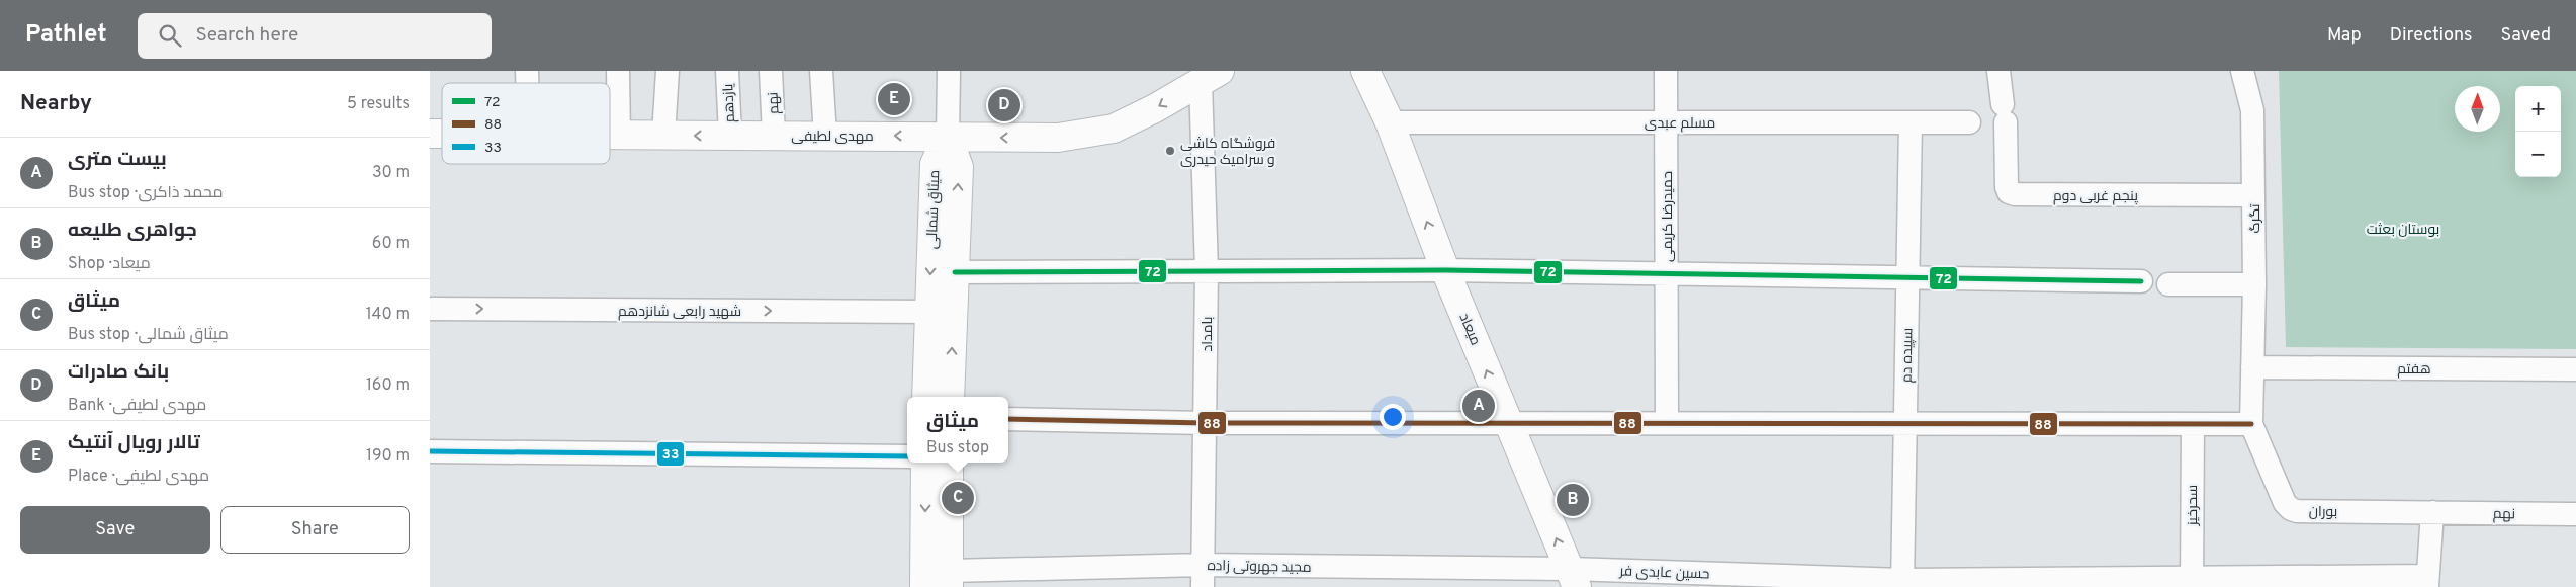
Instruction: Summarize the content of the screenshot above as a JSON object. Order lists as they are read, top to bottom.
{
  "streets": {
    "main road": ["مهدی لطیفی", "میثاق شمالی", "میعاد"],
    "street": [
      "یازدهم",
      "نهم",
      "مسلم عبدی",
      "پنجم غربی دوم",
      "حمیدرضا کریمی",
      "تگرگ",
      "شهید رابعی شانزدهم",
      "بامداد",
      "سپیده دم",
      "هفتم",
      "سحرخیز",
      "بوران",
      "مجید جهروتی زاده",
      "حسین عابدی‌ فر"
    ]
  },
  "crossings": [
    ["یازدهم", "مهدی لطیفی"],
    ["نهم", "مهدی لطیفی"],
    ["نهم", "بوران"],
    ["مسلم عبدی", "حمیدرضا کریمی"],
    ["مسلم عبدی", "میعاد"],
    ["مسلم عبدی", "سپیده دم"],
    ["مهدی لطیفی", "میثاق شمالی"],
    ["مهدی لطیفی", "بامداد"],
    ["پنجم غربی دوم", "تگرگ"],
    ["میثاق شمالی", "شهید رابعی شانزدهم"],
    ["تگرگ", "هفتم"],
    ["تگرگ", "بوران"],
    ["میعاد", "مجید جهروتی زاده"],
    ["میعاد", "حسین عابدی‌ فر"],
    ["بامداد", "مجید جهروتی زاده"],
    ["سپیده دم", "حسین عابدی‌ فر"],
    ["هفتم", "بوران"],
    ["سحرخیز", "حسین عابدی‌ فر"],
    ["مجید جهروتی زاده", "حسین عابدی‌ فر"]
  ],
  "one_way": ["مهدی لطیفی", "میعاد"],
  "parks": ["بوستان بعثت"],
  "places": ["فروشگاه کاشی و سرامیک حیدری"],
  "lines": ["transit line 72", "transit line 88", "transit line 33"],
  "legend": ["72", "88", "33"],
  "north": "top",
  "page": {
    "header": "Pathlet",
    "search": "Search here",
    "nav": ["Map", "Directions", "Saved"],
    "heading": ["Nearby", "5 results"],
    "pins": [
      "E",
      "D",
      "A",
      "C",
      "B"
    ],
    "map_buttons": ["+", "−"],
    "list": [
      {
        "mark": "A",
        "name": "بیست متری",
        "note": "Bus stop · محمد ذاکری",
        "value": "30 m"
      },
      {
        "mark": "B",
        "name": "جواهری طلیعه",
        "note": "Shop · میعاد",
        "value": "60 m"
      },
      {
        "mark": "C",
        "name": "میثاق",
        "note": "Bus stop · میثاق شمالی",
        "value": "140 m"
      },
      {
        "mark": "D",
        "name": "بانک صادرات",
        "note": "Bank · مهدی لطیفی",
        "value": "160 m"
      },
      {
        "mark": "E",
        "name": "تالار رویال آنتیک",
        "note": "Place · مهدی لطیفی",
        "value": "190 m"
      }
    ],
    "popup": ["میثاق", "Bus stop"],
    "buttons": ["Save", "Share"]
  }
}
